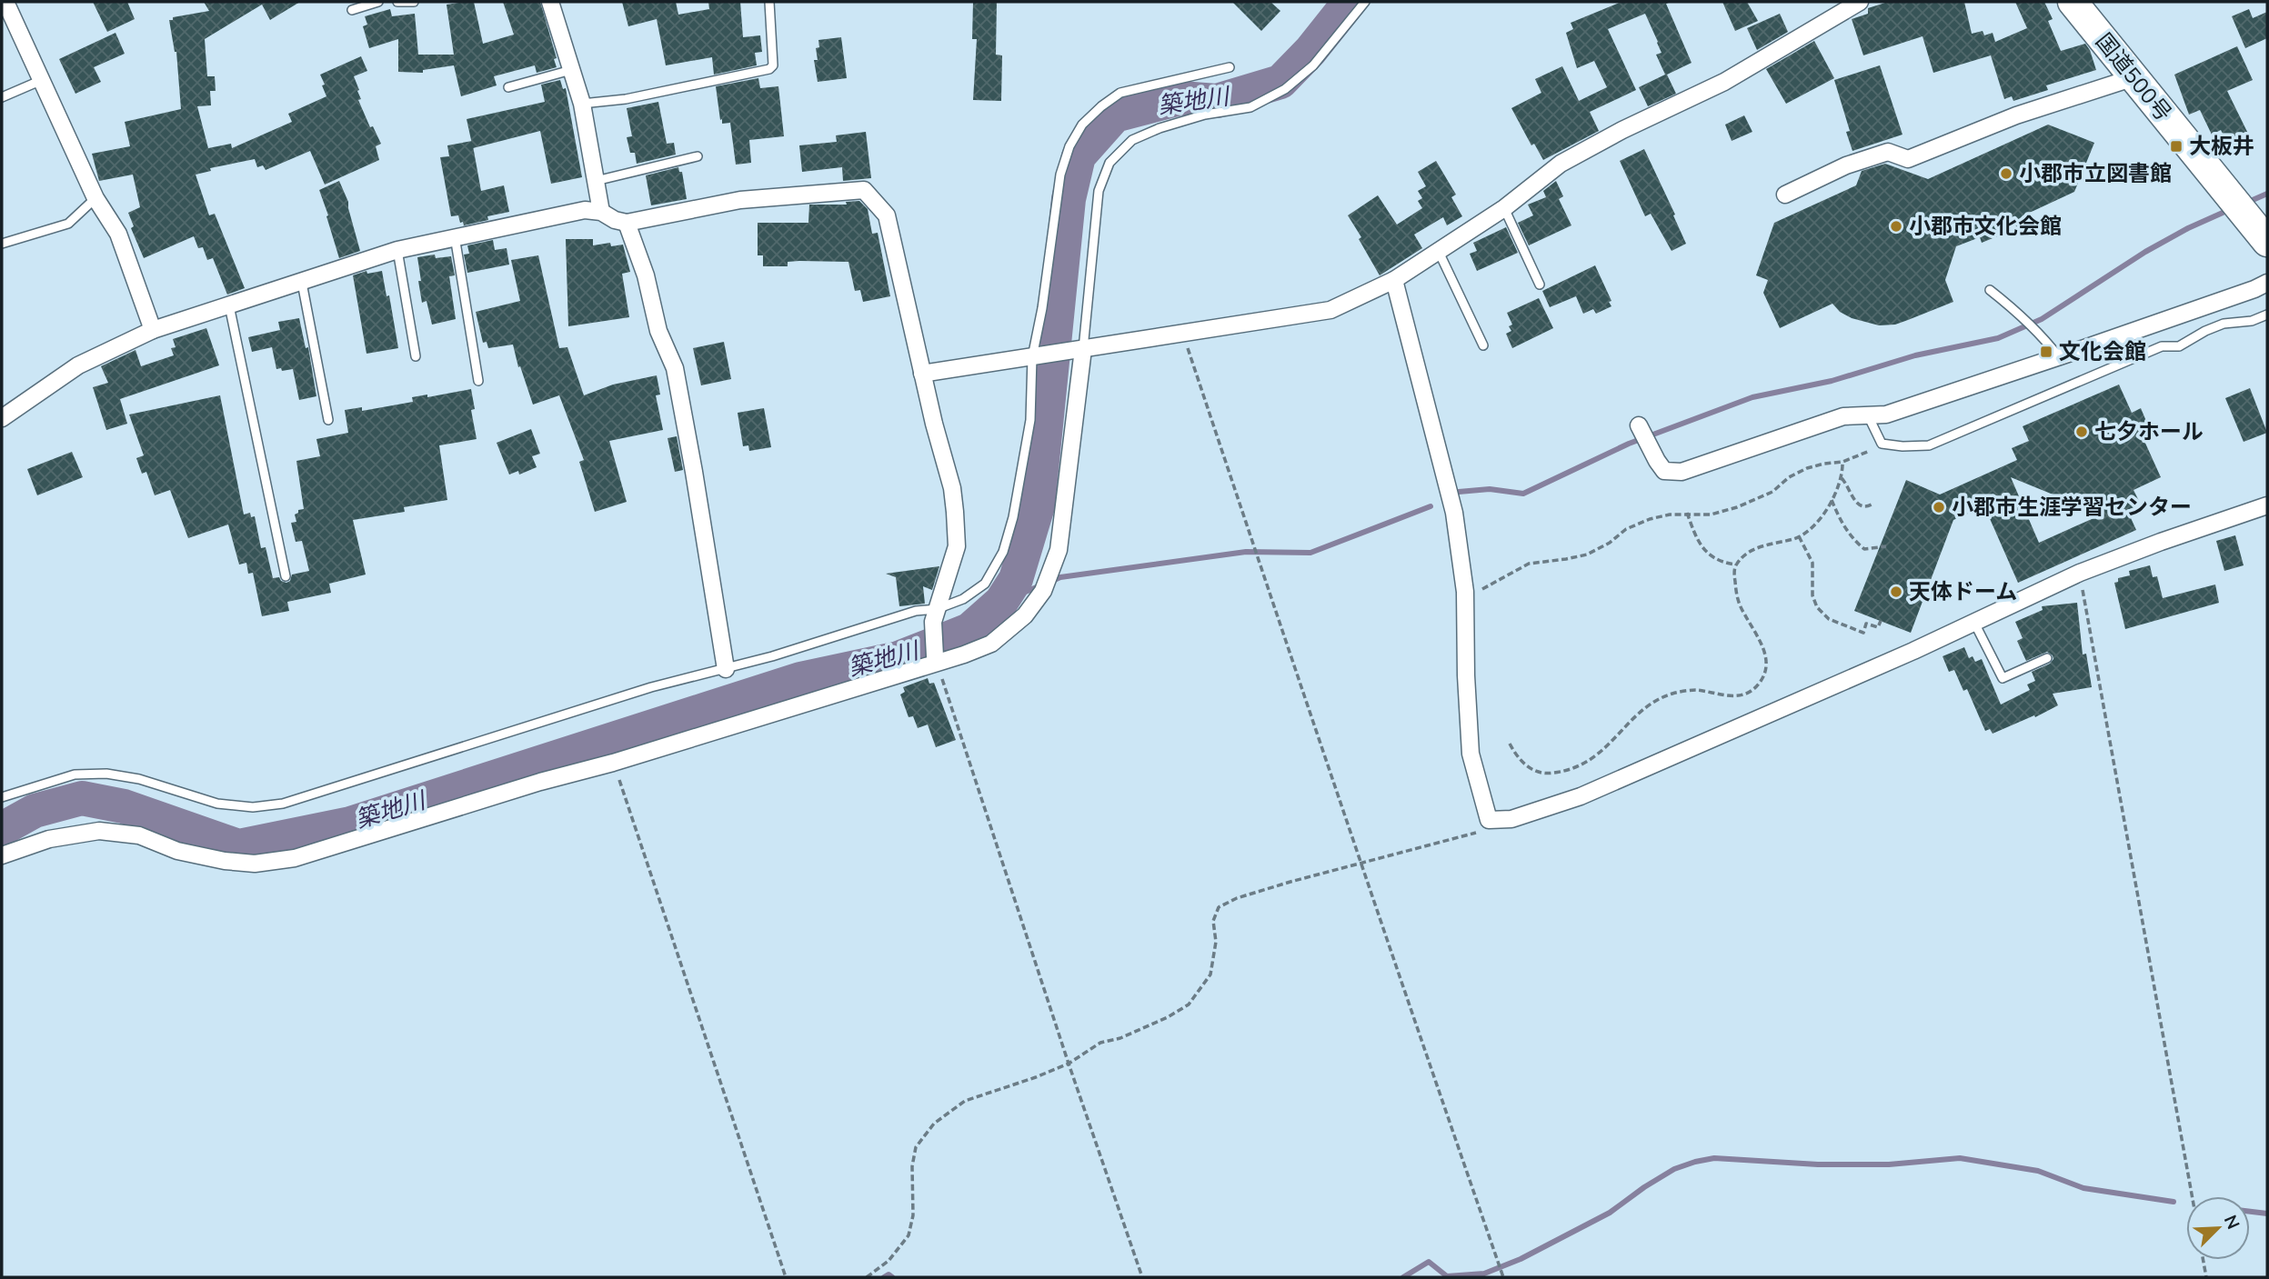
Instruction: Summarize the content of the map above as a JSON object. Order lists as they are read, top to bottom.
{
  "streets": {
    "highway": ["国道500号"]
  },
  "water": ["築地川"],
  "places": {
    "transit": ["大板井", "文化会館"],
    "other": [
      "小郡市立図書館",
      "小郡市文化会館",
      "七夕ホール",
      "小郡市生涯学習センター",
      "天体ドーム"
    ]
  },
  "north": "top right"
}
